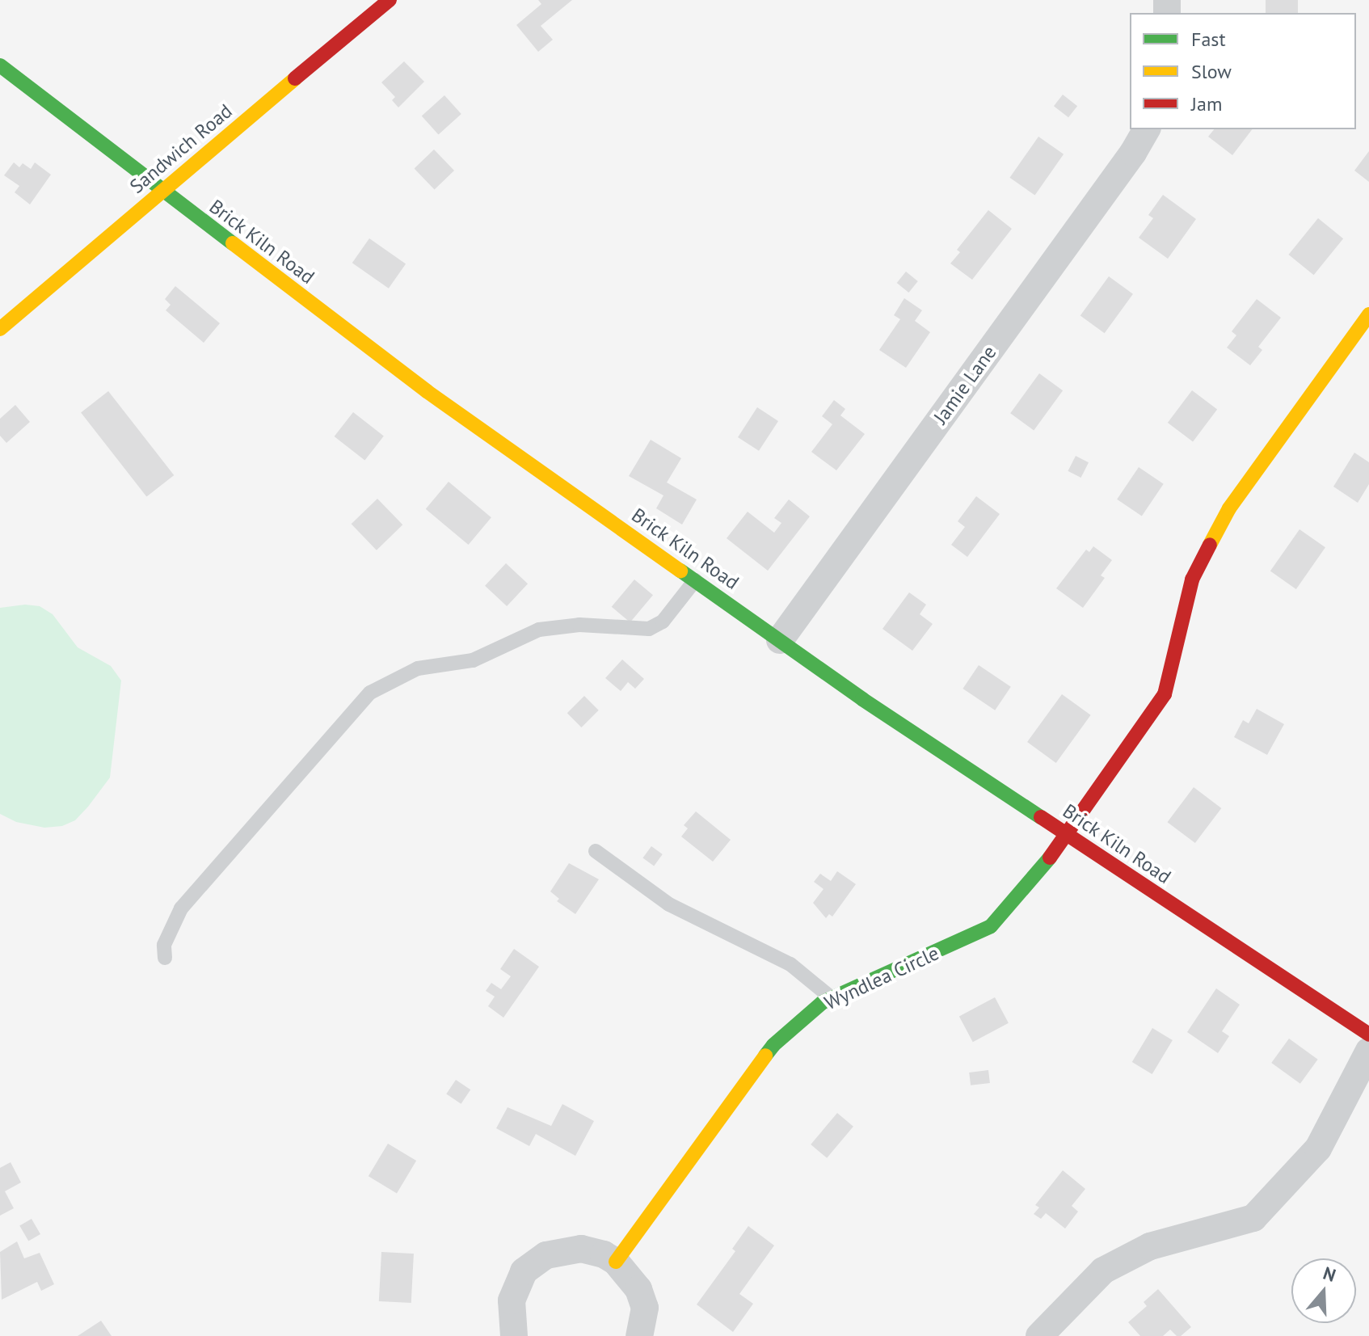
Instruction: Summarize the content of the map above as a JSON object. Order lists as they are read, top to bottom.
{
  "streets": {
    "main road": ["Sandwich Road", "Brick Kiln Road", "Wyndlea Circle"],
    "street": ["Jamie Lane"]
  },
  "crossings": [
    ["Sandwich Road", "Brick Kiln Road"],
    ["Brick Kiln Road", "Jamie Lane"],
    ["Brick Kiln Road", "Wyndlea Circle"]
  ],
  "legend": ["Fast", "Slow", "Jam"],
  "north": "top"
}
